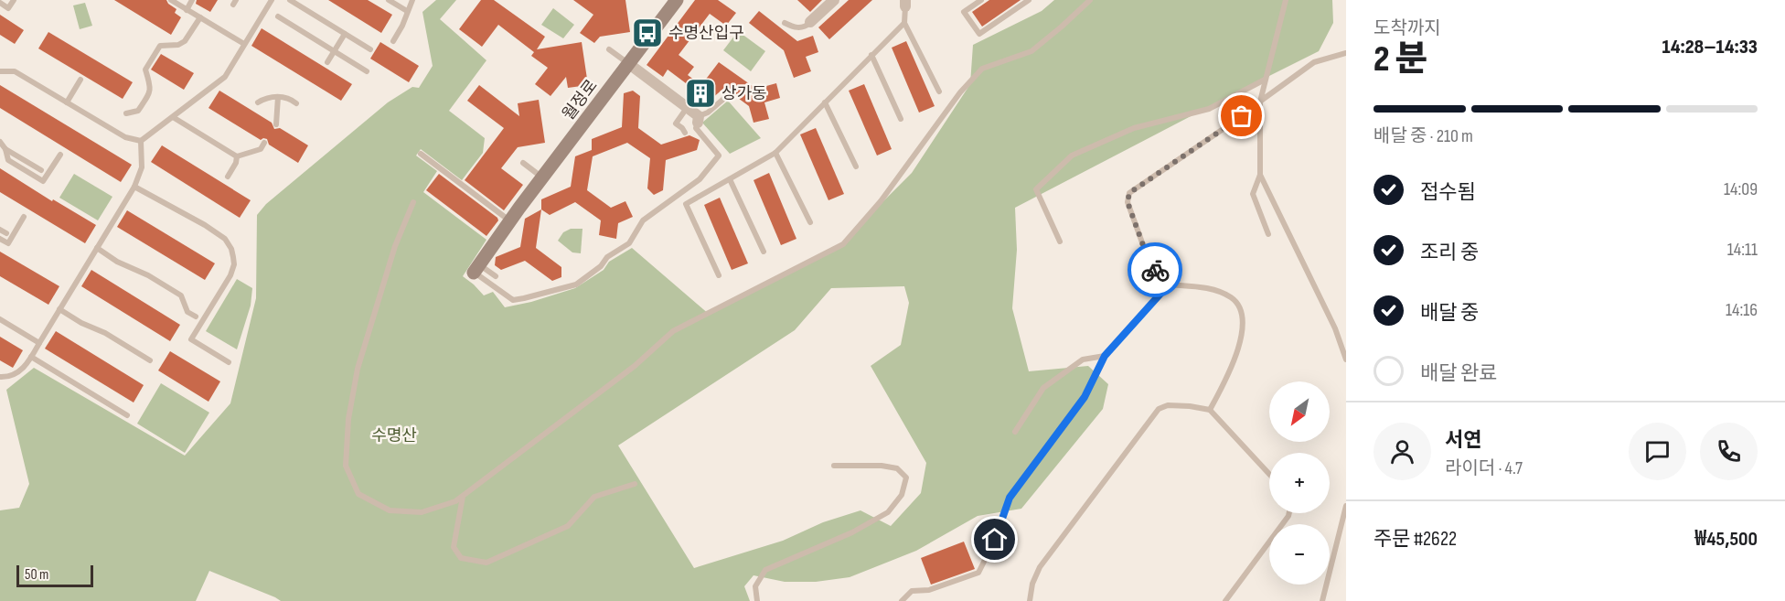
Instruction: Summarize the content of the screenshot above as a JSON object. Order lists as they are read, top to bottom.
{
  "streets": {
    "street": ["월정로"]
  },
  "parks": ["수명산"],
  "places": {
    "bus stop": ["수명산입구"],
    "building": ["상가동"]
  },
  "scale_bar": "50 m",
  "north": "bottom left",
  "page": {
    "heading": ["2 분", "도착까지", "14:28–14:33"],
    "panel": [
      "서연",
      "라이더 · 4.7",
      "주문 #2622",
      "₩45,500"
    ],
    "bar": "배달 중 · 210 m",
    "list": [
      ["접수됨", "14:09"],
      ["조리 중", "14:11"],
      ["배달 중", "14:16"],
      "배달 완료"
    ],
    "map_buttons": ["+", "−"],
    "scale": "50 m"
  }
}
